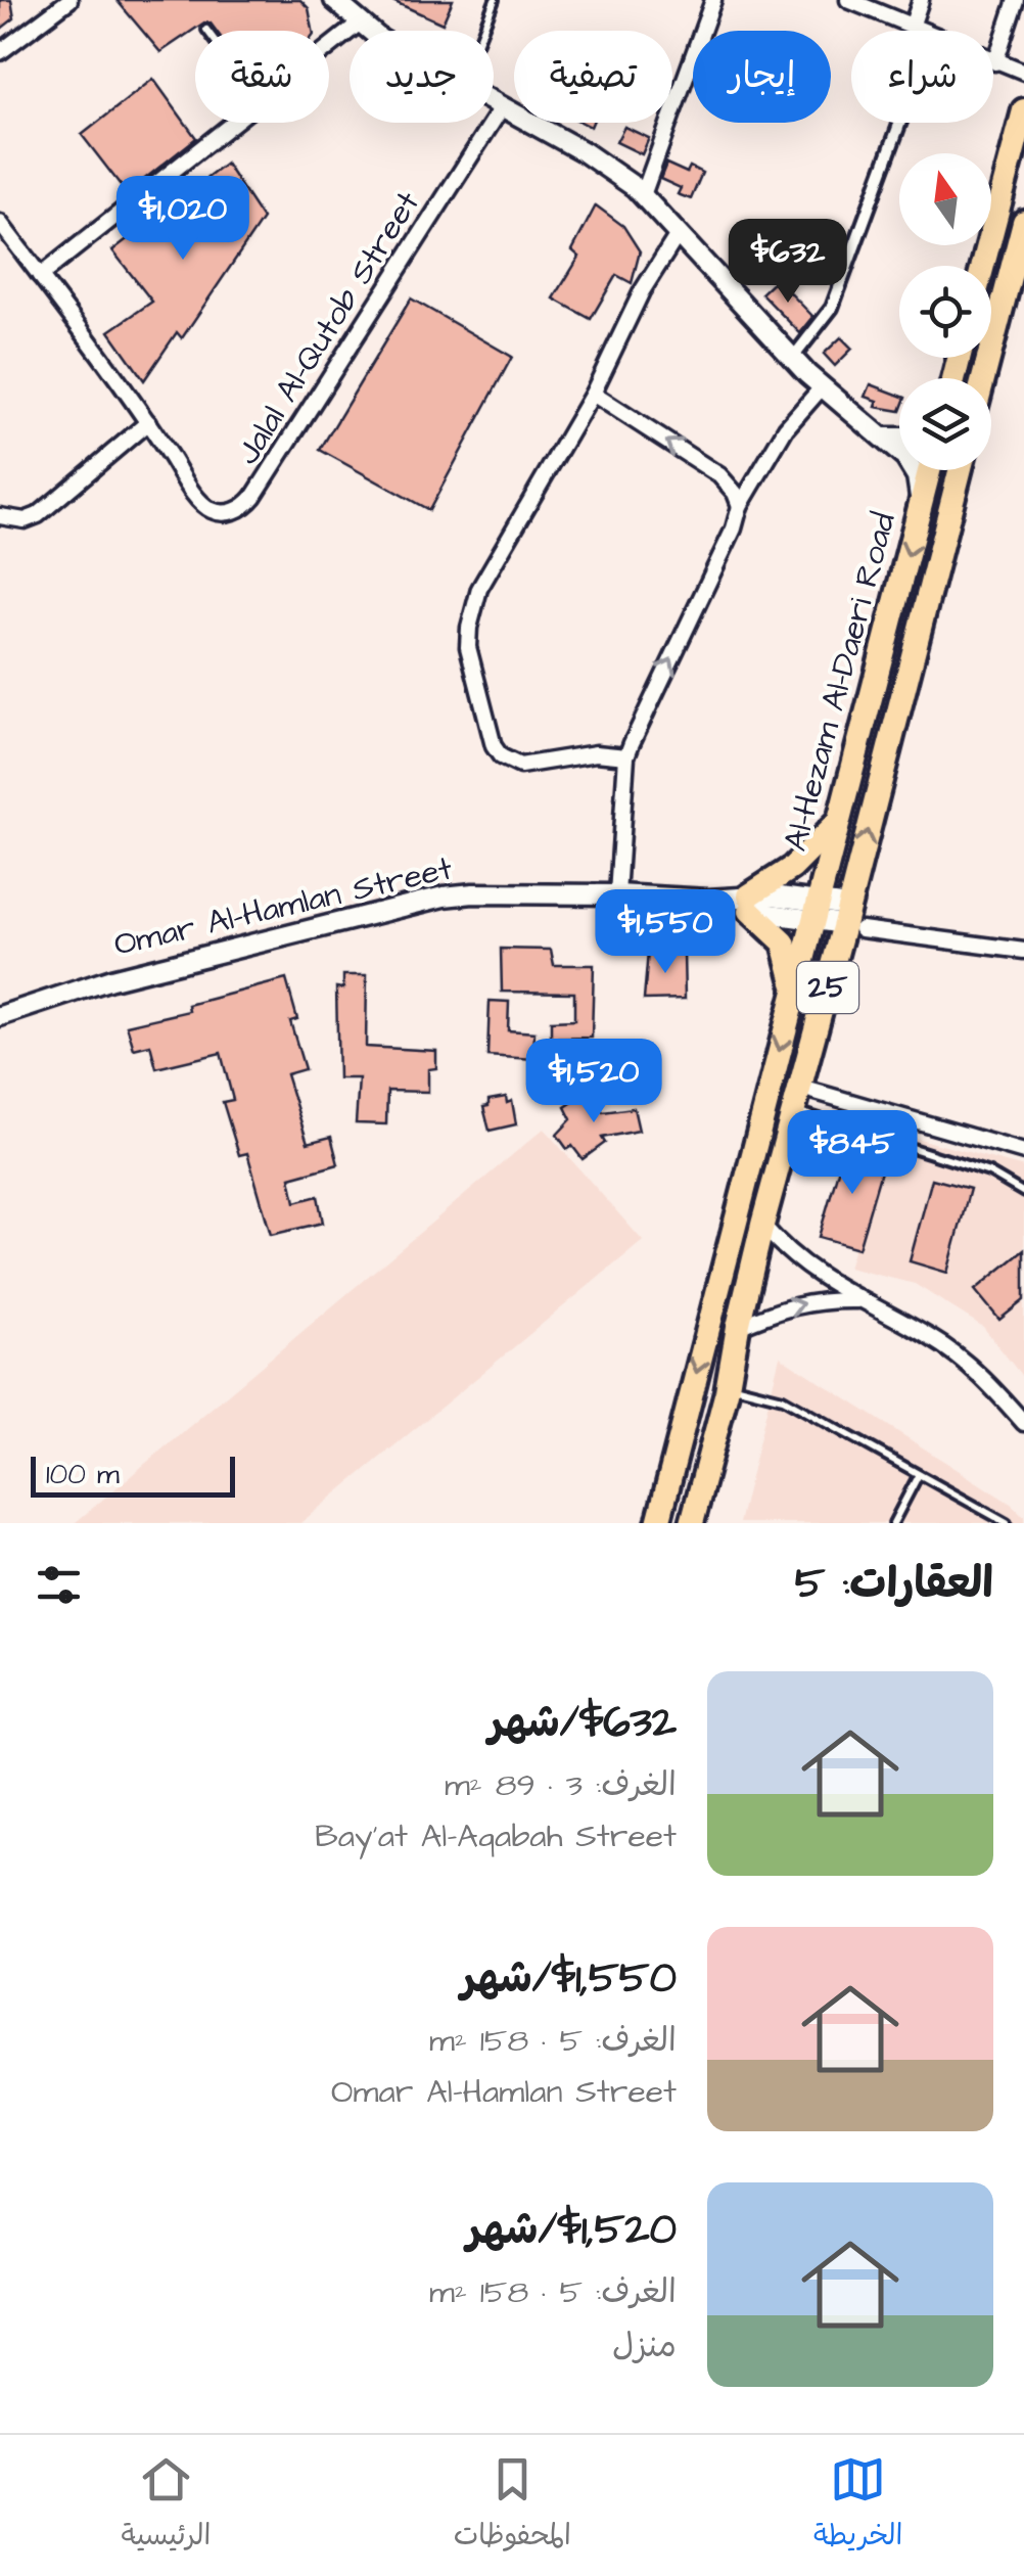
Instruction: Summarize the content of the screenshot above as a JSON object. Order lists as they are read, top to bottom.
{
  "streets": {
    "main road": ["Al-Hezam Al-Daeri Road", "25"],
    "street": ["Jalal Al-Qutob Street", "Omar Al-Hamlan Street"]
  },
  "crossings": [
    ["Al-Hezam Al-Daeri Road", "Omar Al-Hamlan Street"]
  ],
  "scale_bar": "100 m",
  "north": "top",
  "page": {
    "chip": [
      "شراء",
      "إيجار",
      "تصفية",
      "جديد",
      "شقة"
    ],
    "price": [
      "$1,020",
      "$632",
      "$1,550",
      "$1,520",
      "$845"
    ],
    "scale": "100 m",
    "heading": "العقارات: 5",
    "list": [
      {
        "name": "$632/شهر",
        "note": "الغرف: 3 · 89 m² · Bay’at Al-Aqabah Street"
      },
      {
        "name": "$1,550/شهر",
        "note": "الغرف: 5 · 158 m² · Omar Al-Hamlan Street"
      },
      {
        "name": "$1,520/شهر",
        "note": "الغرف: 5 · 158 m² · منزل"
      }
    ],
    "tabs": ["الخريطة", "المحفوظات", "الرئيسية"]
  }
}
